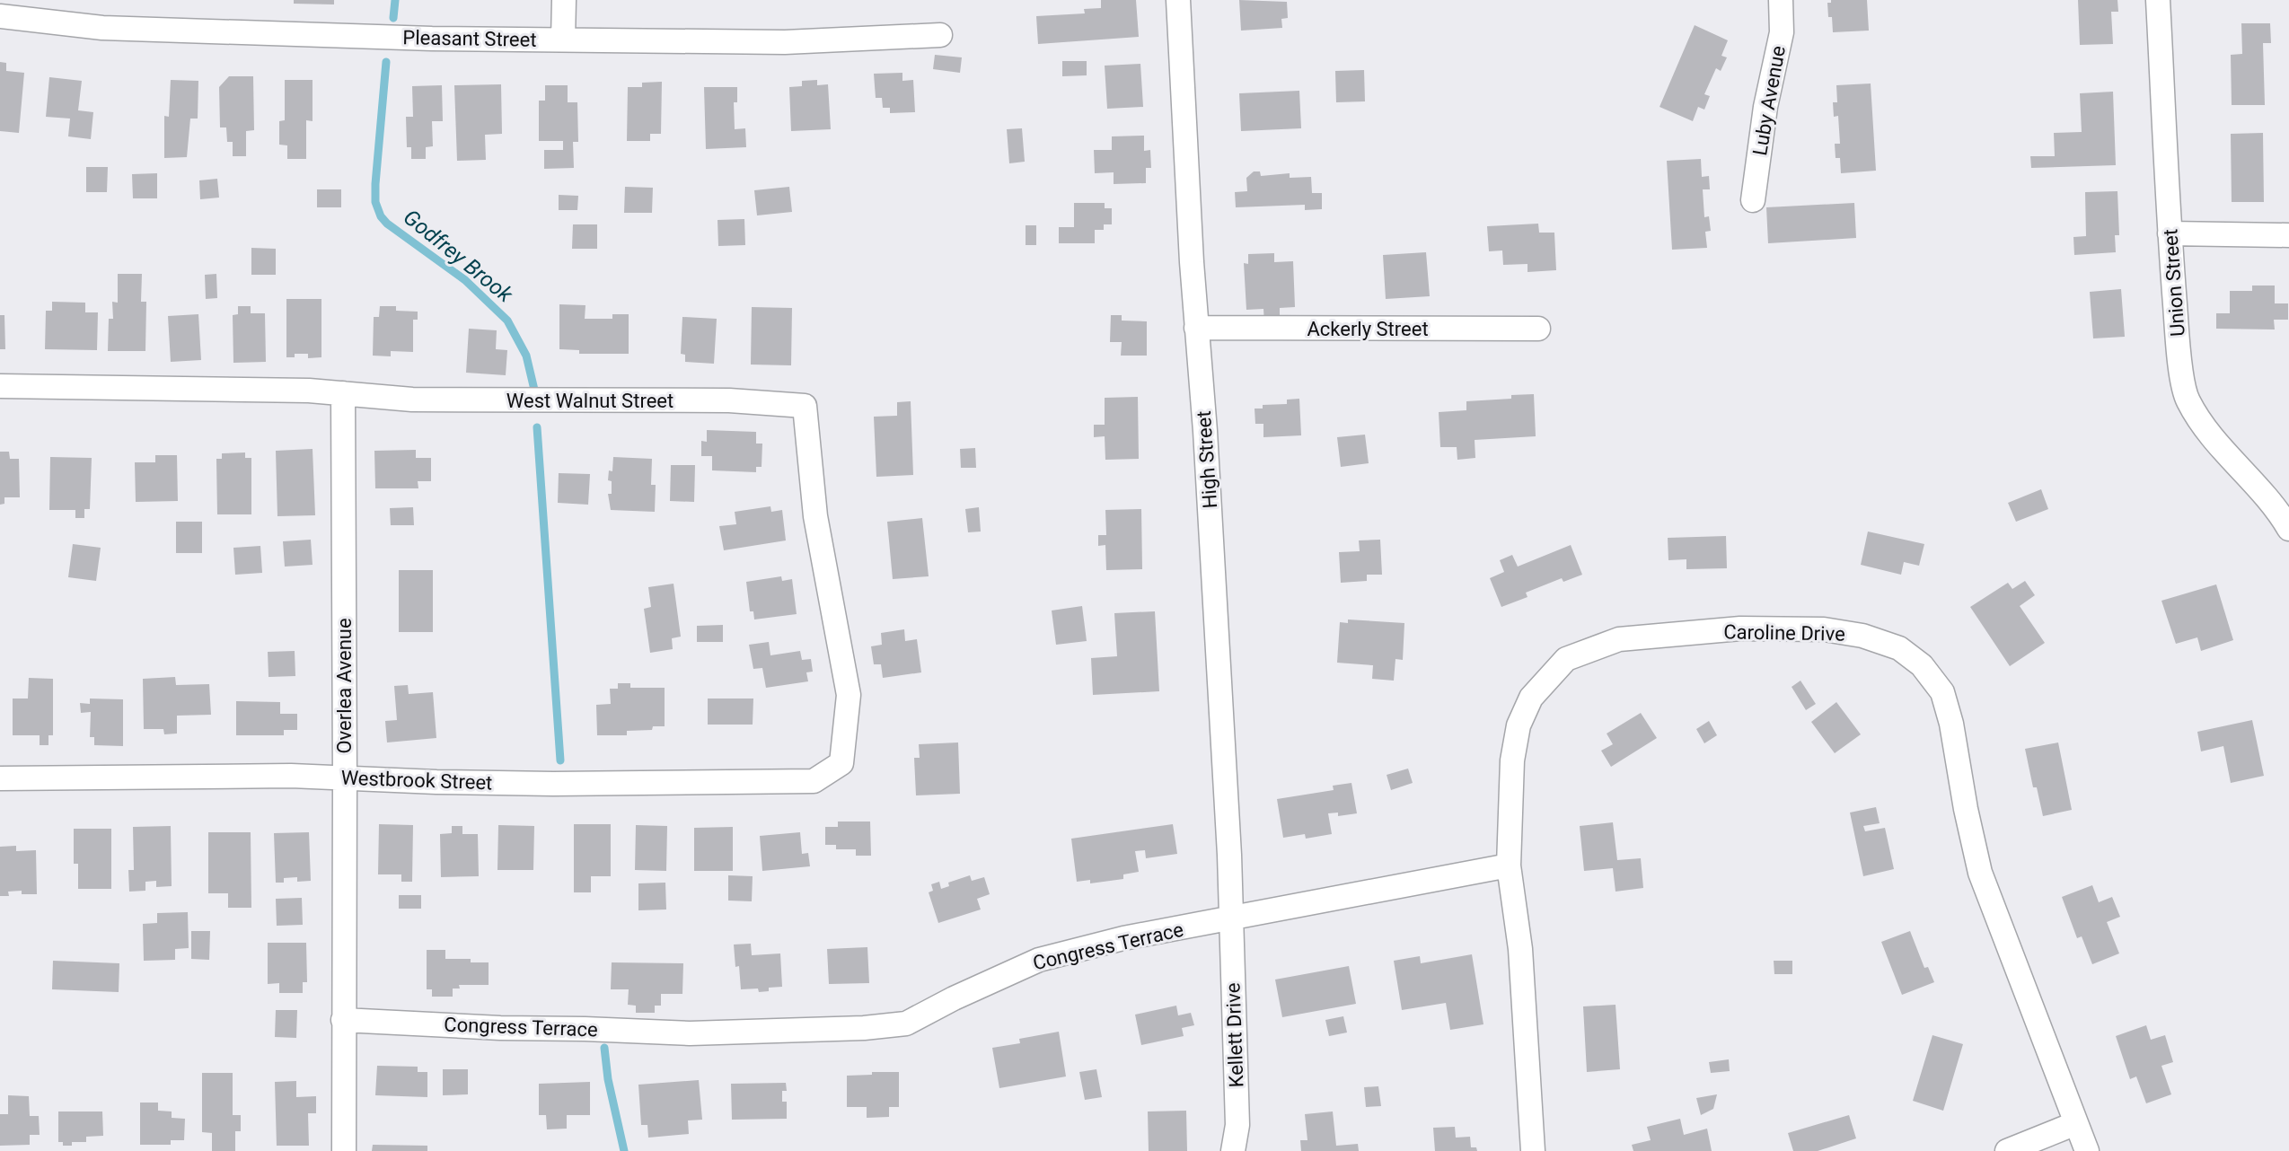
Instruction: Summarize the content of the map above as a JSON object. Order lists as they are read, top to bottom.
{
  "streets": {
    "street": [
      "Pleasant Street",
      "Luby Avenue",
      "Union Street",
      "Ackerly Street",
      "West Walnut Street",
      "High Street",
      "Caroline Drive",
      "Overlea Avenue",
      "Westbrook Street",
      "Congress Terrace",
      "Kellett Drive"
    ]
  },
  "crossings": [
    ["Ackerly Street", "High Street"],
    ["West Walnut Street", "Overlea Avenue"],
    ["West Walnut Street", "Westbrook Street"],
    ["High Street", "Congress Terrace"],
    ["High Street", "Kellett Drive"],
    ["Caroline Drive", "Congress Terrace"],
    ["Overlea Avenue", "Westbrook Street"],
    ["Overlea Avenue", "Congress Terrace"],
    ["Congress Terrace", "Kellett Drive"]
  ],
  "water": ["Godfrey Brook"]
}
